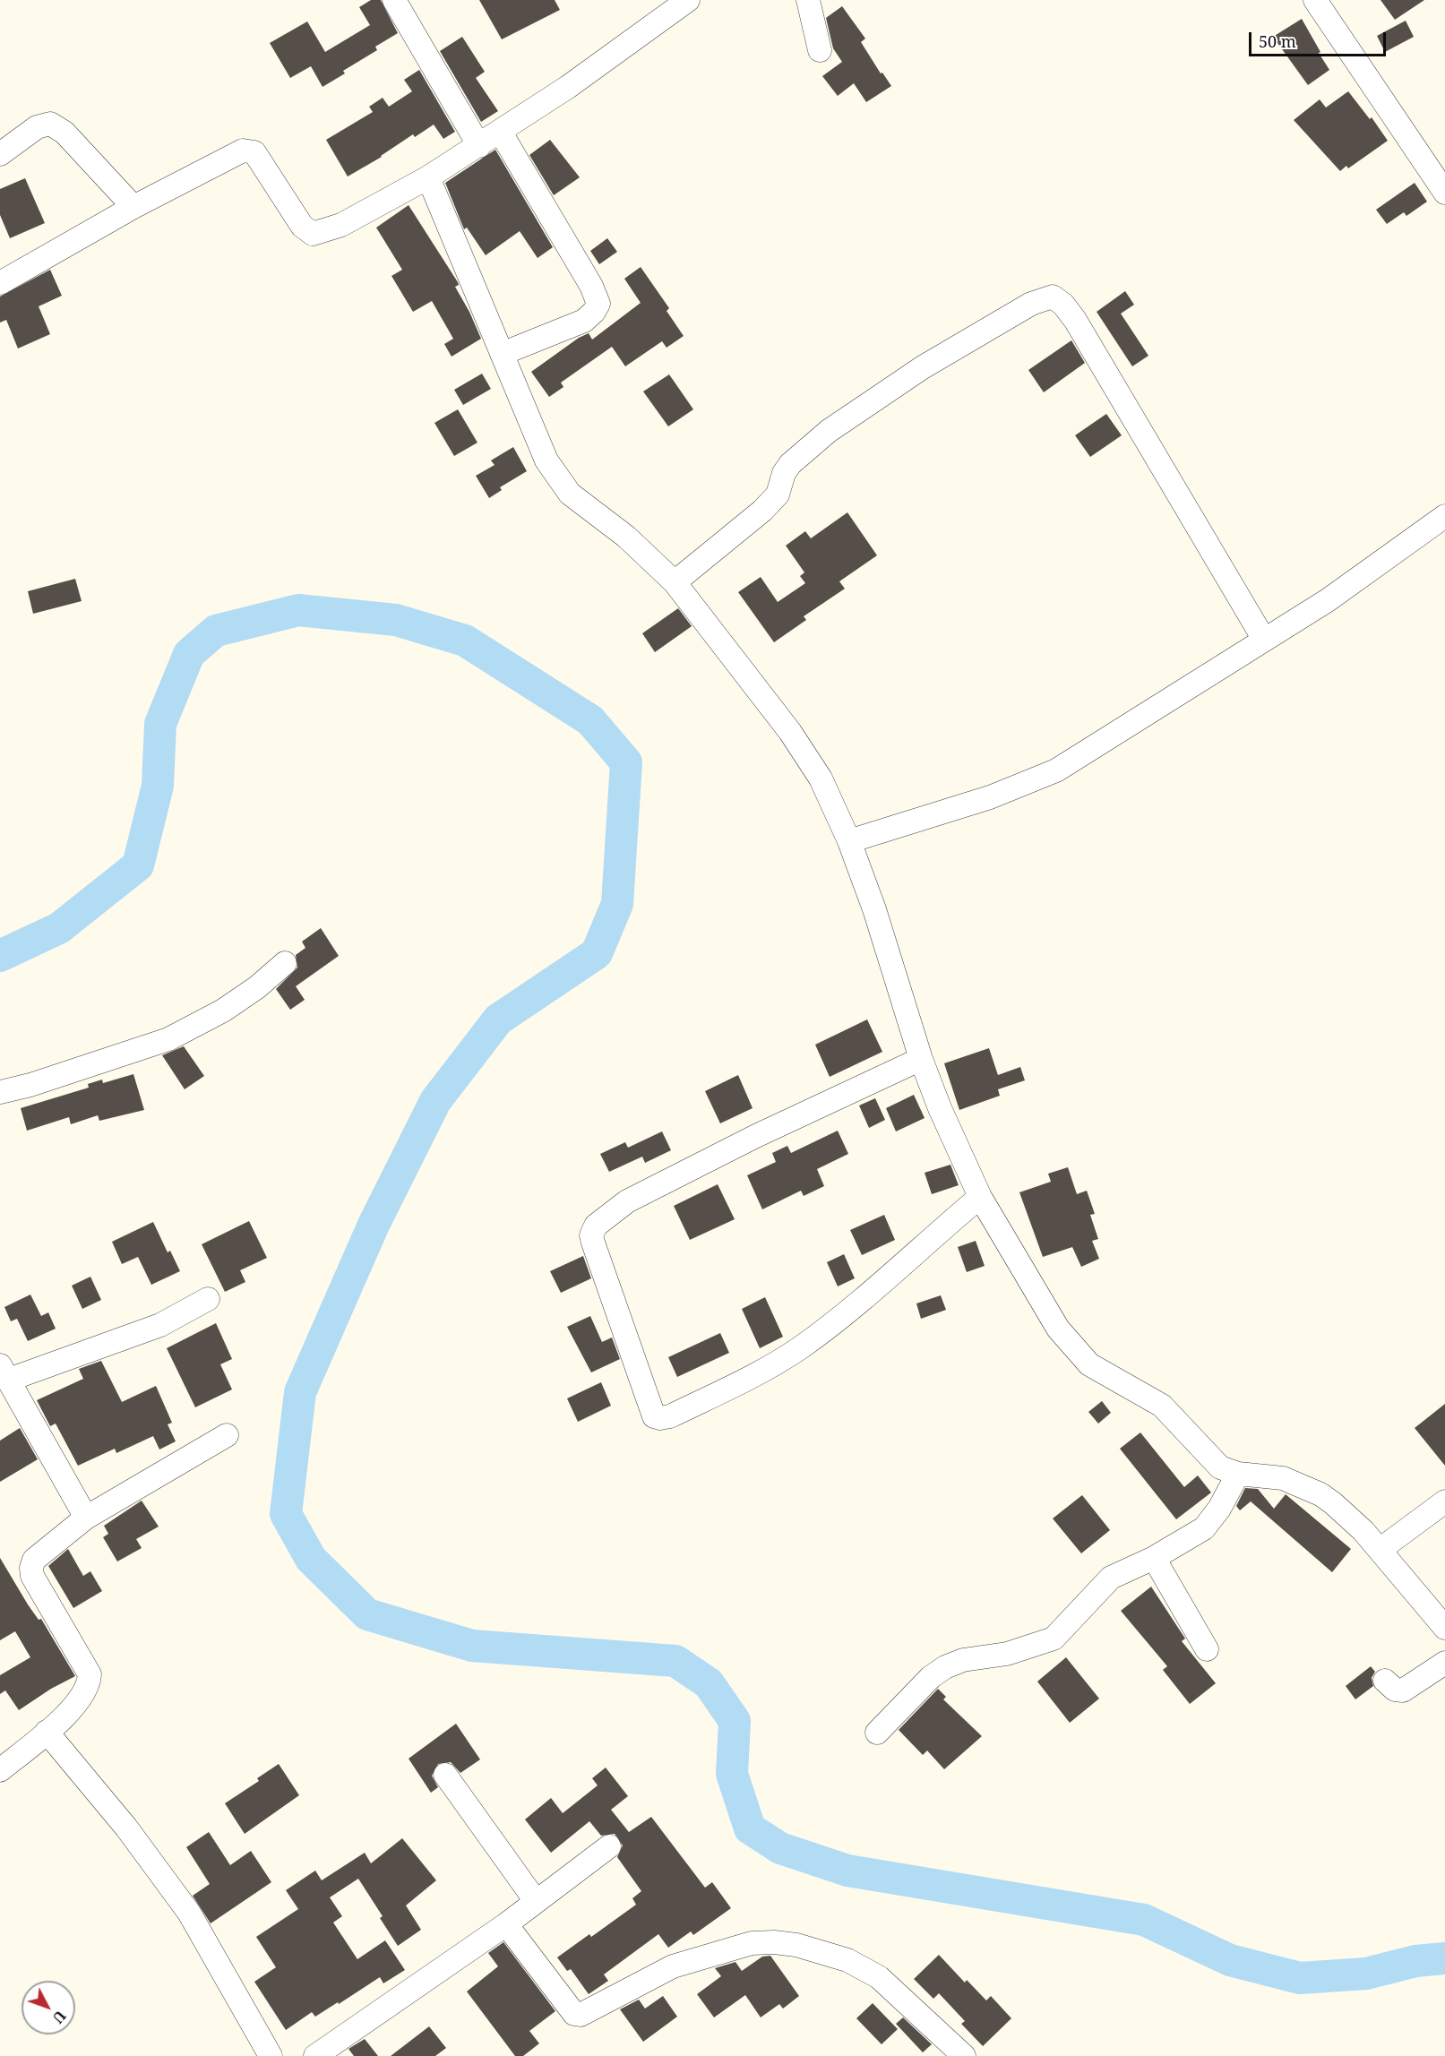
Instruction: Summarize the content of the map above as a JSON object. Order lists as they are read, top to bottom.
{
  "scale_bar": "50 m",
  "north": "bottom right"
}
